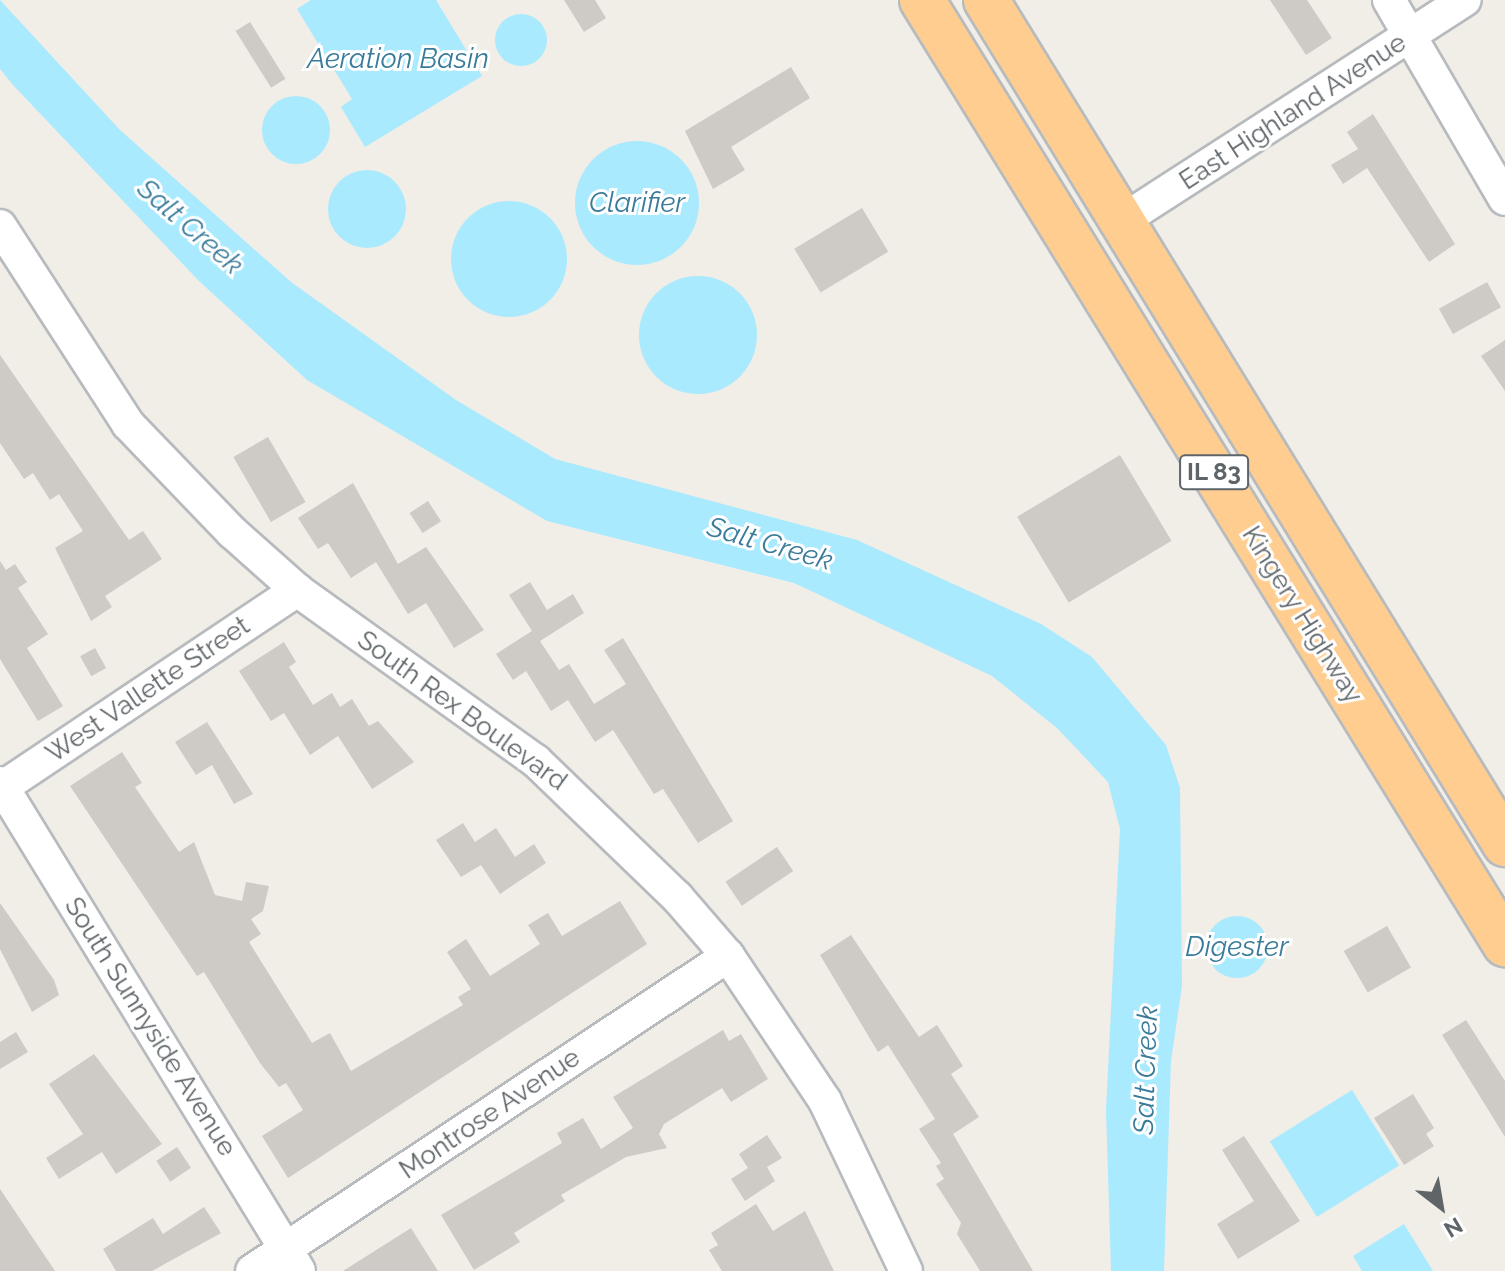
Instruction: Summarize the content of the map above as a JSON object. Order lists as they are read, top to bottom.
{
  "streets": {
    "highway": ["IL 83", "Kingery Highway"],
    "street": [
      "East Highland Avenue",
      "West Vallette Street",
      "South Rex Boulevard",
      "South Sunnyside Avenue",
      "Montrose Avenue"
    ]
  },
  "crossings": [
    ["East Highland Avenue", "Kingery Highway"],
    ["West Vallette Street", "South Rex Boulevard"],
    ["West Vallette Street", "South Sunnyside Avenue"],
    ["South Rex Boulevard", "Montrose Avenue"],
    ["South Sunnyside Avenue", "Montrose Avenue"]
  ],
  "water": [
    "Aeration Basin",
    "Clarifier",
    "Salt Creek",
    "Digester"
  ],
  "north": "bottom right"
}
